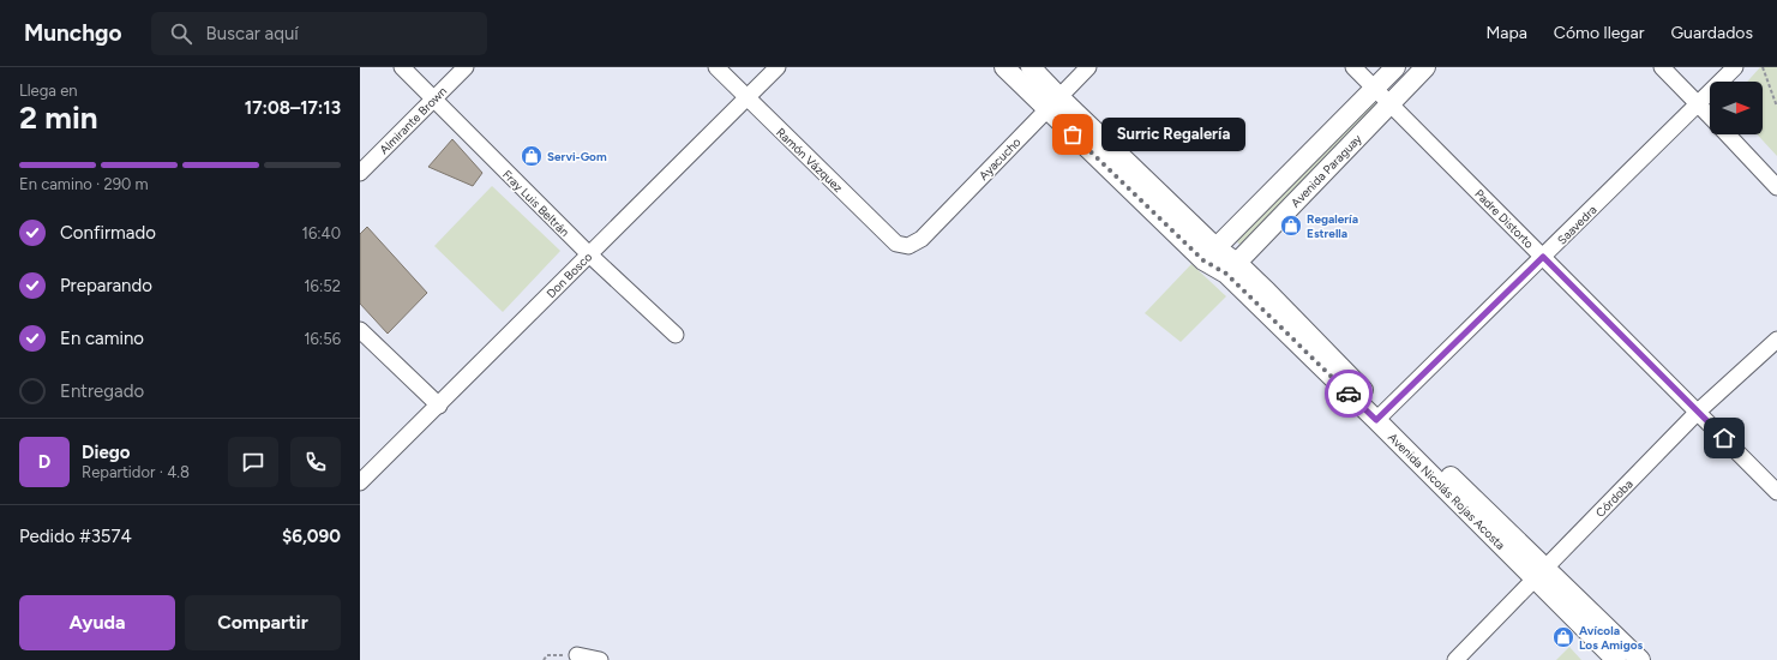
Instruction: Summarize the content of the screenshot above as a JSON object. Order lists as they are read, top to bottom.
{
  "streets": {
    "main road": ["Avenida Paraguay", "Avenida Nicolás Rojas Acosta"],
    "street": [
      "Almirante Brown",
      "Ayacucho",
      "Ramón Vázquez",
      "Fray Luis Beltrán",
      "Padre Distorto",
      "Saavedra",
      "Don Bosco",
      "Córdoba"
    ]
  },
  "crossings": [
    ["Almirante Brown", "Fray Luis Beltrán"],
    ["Ayacucho", "Ramón Vázquez"],
    ["Ayacucho", "Avenida Nicolás Rojas Acosta"],
    ["Ramón Vázquez", "Don Bosco"],
    ["Avenida Paraguay", "Padre Distorto"],
    ["Avenida Paraguay", "Avenida Nicolás Rojas Acosta"],
    ["Fray Luis Beltrán", "Don Bosco"],
    ["Padre Distorto", "Saavedra"],
    ["Padre Distorto", "Córdoba"],
    ["Saavedra", "Avenida Nicolás Rojas Acosta"],
    ["Avenida Nicolás Rojas Acosta", "Córdoba"]
  ],
  "places": {
    "other": ["Surric Regalería"],
    "shop": ["Servi-Gom", "Regalería Estrella", "Avícola Los Amigos"]
  },
  "north": "right",
  "page": {
    "header": "Munchgo",
    "search": "Buscar aquí",
    "nav": ["Mapa", "Cómo llegar", "Guardados"],
    "heading": ["2 min", "Llega en", "17:08–17:13"],
    "panel": [
      "Diego",
      "Repartidor · 4.8",
      "Pedido #3574",
      "$6,090"
    ],
    "bubble": "Surric Regalería",
    "bar": "En camino · 290 m",
    "list": [
      ["Confirmado", "16:40"],
      ["Preparando", "16:52"],
      ["En camino", "16:56"],
      "Entregado"
    ],
    "round": "D",
    "buttons": ["Ayuda", "Compartir"]
  }
}
